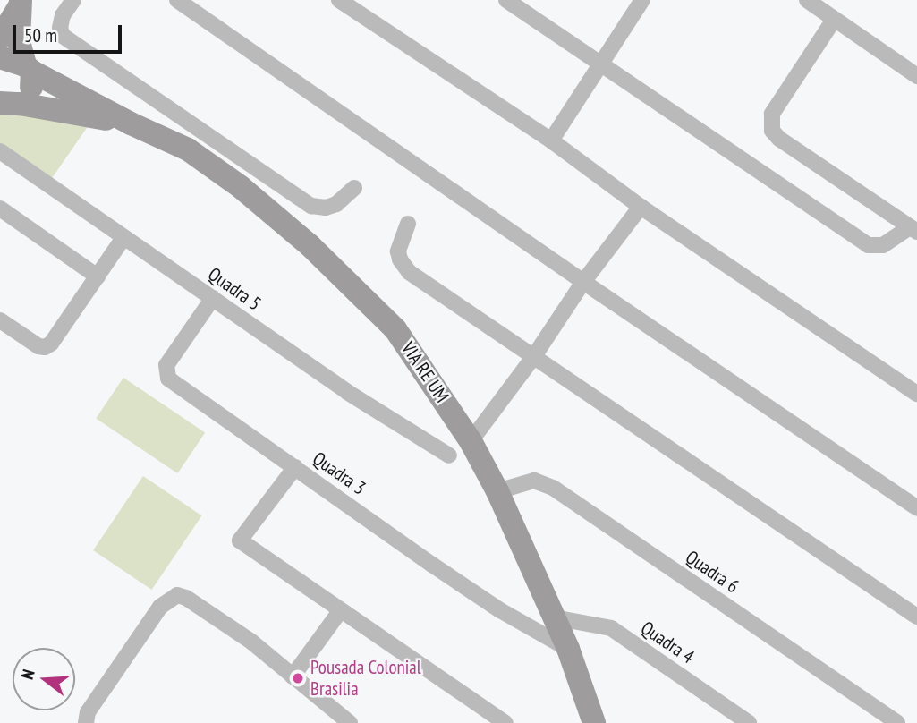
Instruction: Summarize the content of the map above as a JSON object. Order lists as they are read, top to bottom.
{
  "streets": {
    "street": [
      "Quadra 5",
      "VIA RE UM",
      "Quadra 3",
      "Quadra 6",
      "Quadra 4"
    ]
  },
  "crossings": [
    ["Quadra 5", "Quadra 3"],
    ["VIA RE UM", "Quadra 3"],
    ["VIA RE UM", "Quadra 6"],
    ["VIA RE UM", "Quadra 4"]
  ],
  "places": ["Pousada Colonial Brasilia"],
  "scale_bar": "50 m",
  "north": "left"
}
